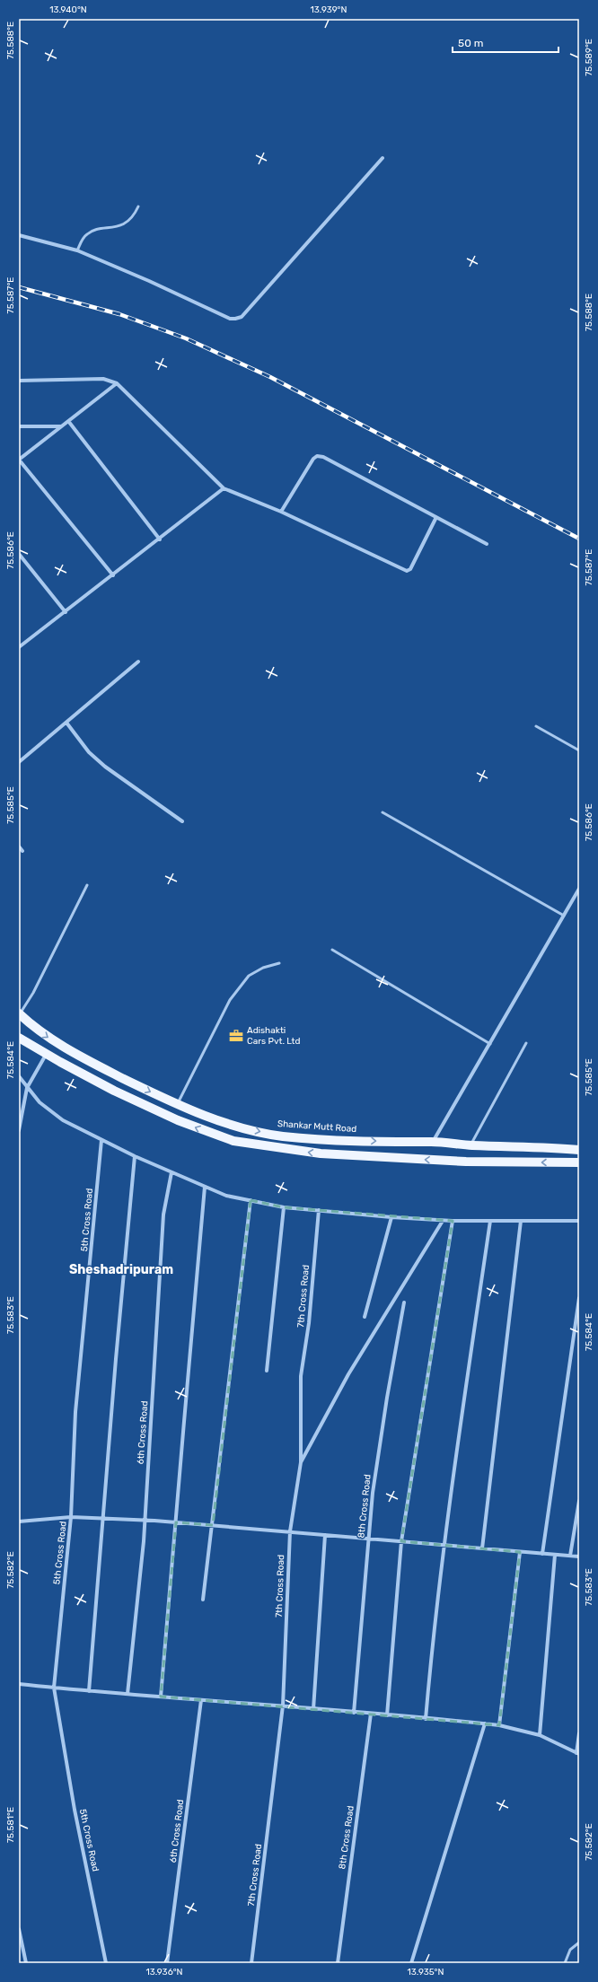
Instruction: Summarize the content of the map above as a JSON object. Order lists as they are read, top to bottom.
{
  "streets": {
    "main road": ["Shankar Mutt Road"],
    "street": [
      "5th Cross Road",
      "7th Cross Road",
      "6th Cross Road",
      "8th Cross Road"
    ]
  },
  "districts": ["Sheshadripuram"],
  "places": {
    "office": ["Adishakti Cars Pvt. Ltd"]
  },
  "scale_bar": "50 m",
  "coordinates": [
    "13.940°N",
    "13.939°N",
    "75.588°E",
    "75.589°E",
    "75.587°E",
    "75.586°E",
    "75.585°E",
    "75.584°E",
    "75.583°E",
    "75.582°E",
    "75.581°E",
    "13.936°N",
    "13.935°N"
  ]
}
